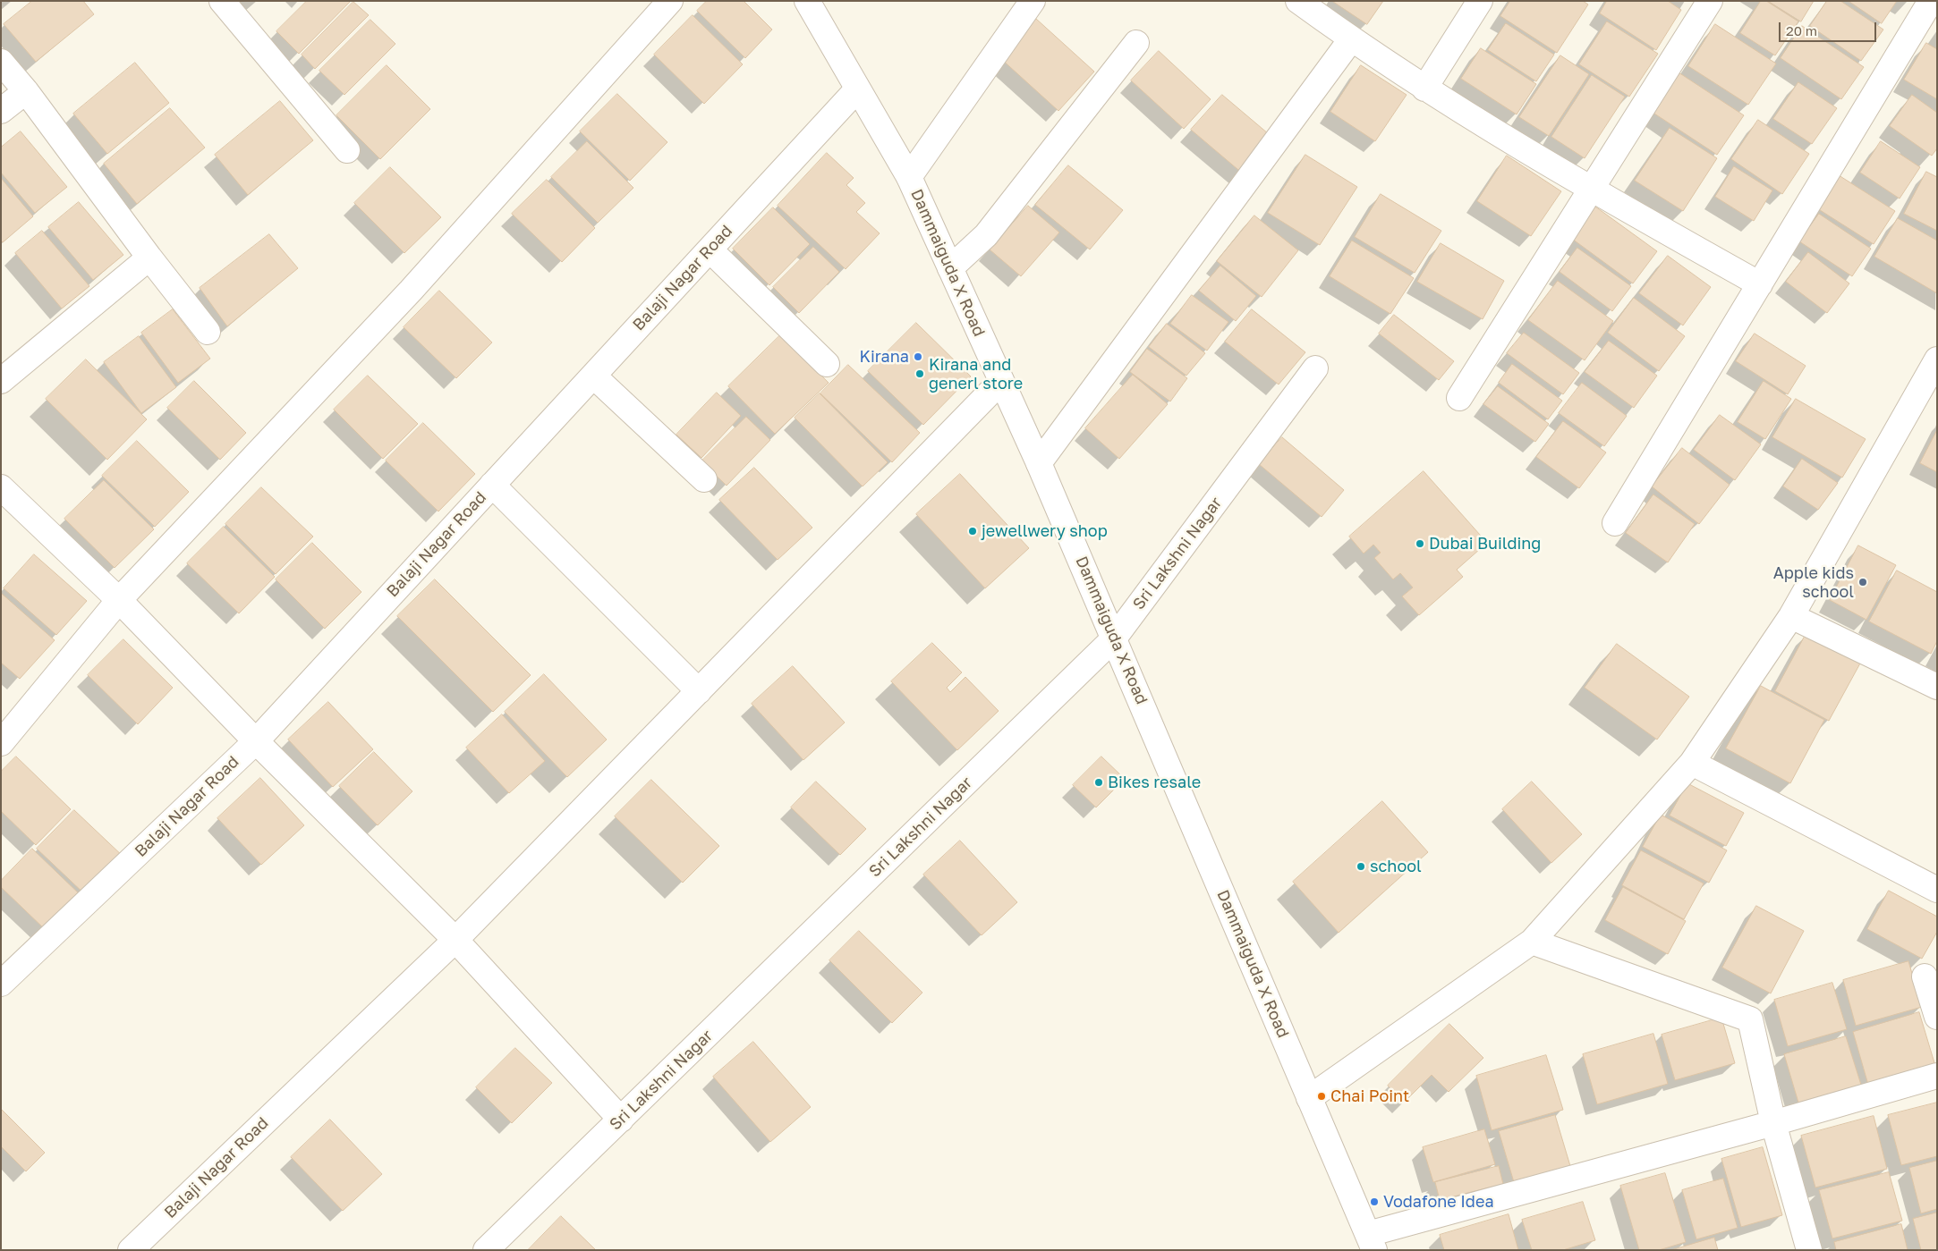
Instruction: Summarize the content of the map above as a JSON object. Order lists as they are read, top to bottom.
{
  "streets": {
    "street": ["Dammaiguda X Road", "Balaji Nagar Road", "Sri Lakshni Nagar"]
  },
  "crossings": [
    ["Dammaiguda X Road", "Balaji Nagar Road"],
    ["Dammaiguda X Road", "Sri Lakshni Nagar"]
  ],
  "places": [
    "Kirana",
    "Kirana and generl store",
    "jewellwery shop",
    "Dubai Building",
    "Apple kids school",
    "Bikes resale",
    "school",
    "Chai Point",
    "Vodafone Idea"
  ],
  "scale_bar": "20 m"
}
